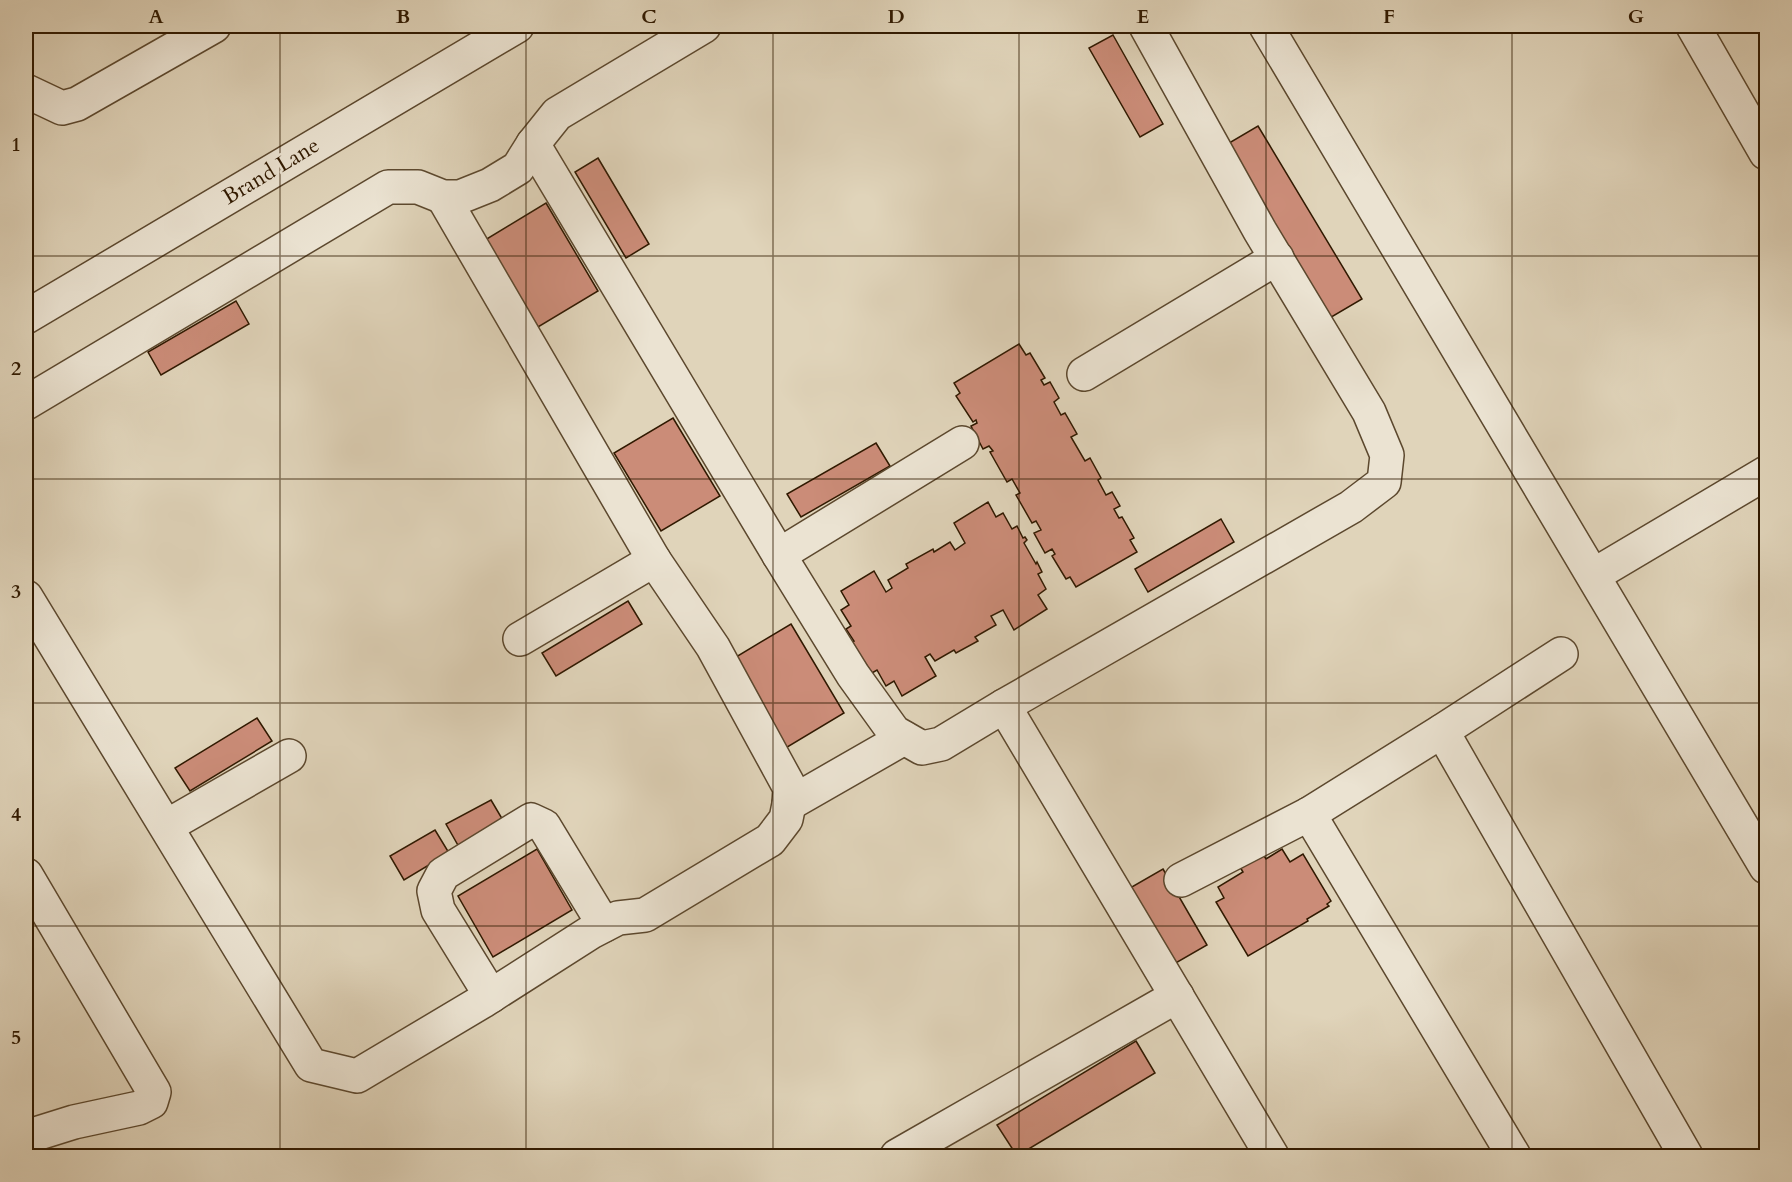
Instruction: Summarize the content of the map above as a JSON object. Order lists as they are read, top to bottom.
{
  "streets": {
    "street": ["Brand Lane"]
  },
  "grid": {
    "columns": [
      "A",
      "B",
      "C",
      "D",
      "E",
      "F",
      "G"
    ],
    "rows": [
      "1",
      "2",
      "3",
      "4",
      "5"
    ]
  }
}
